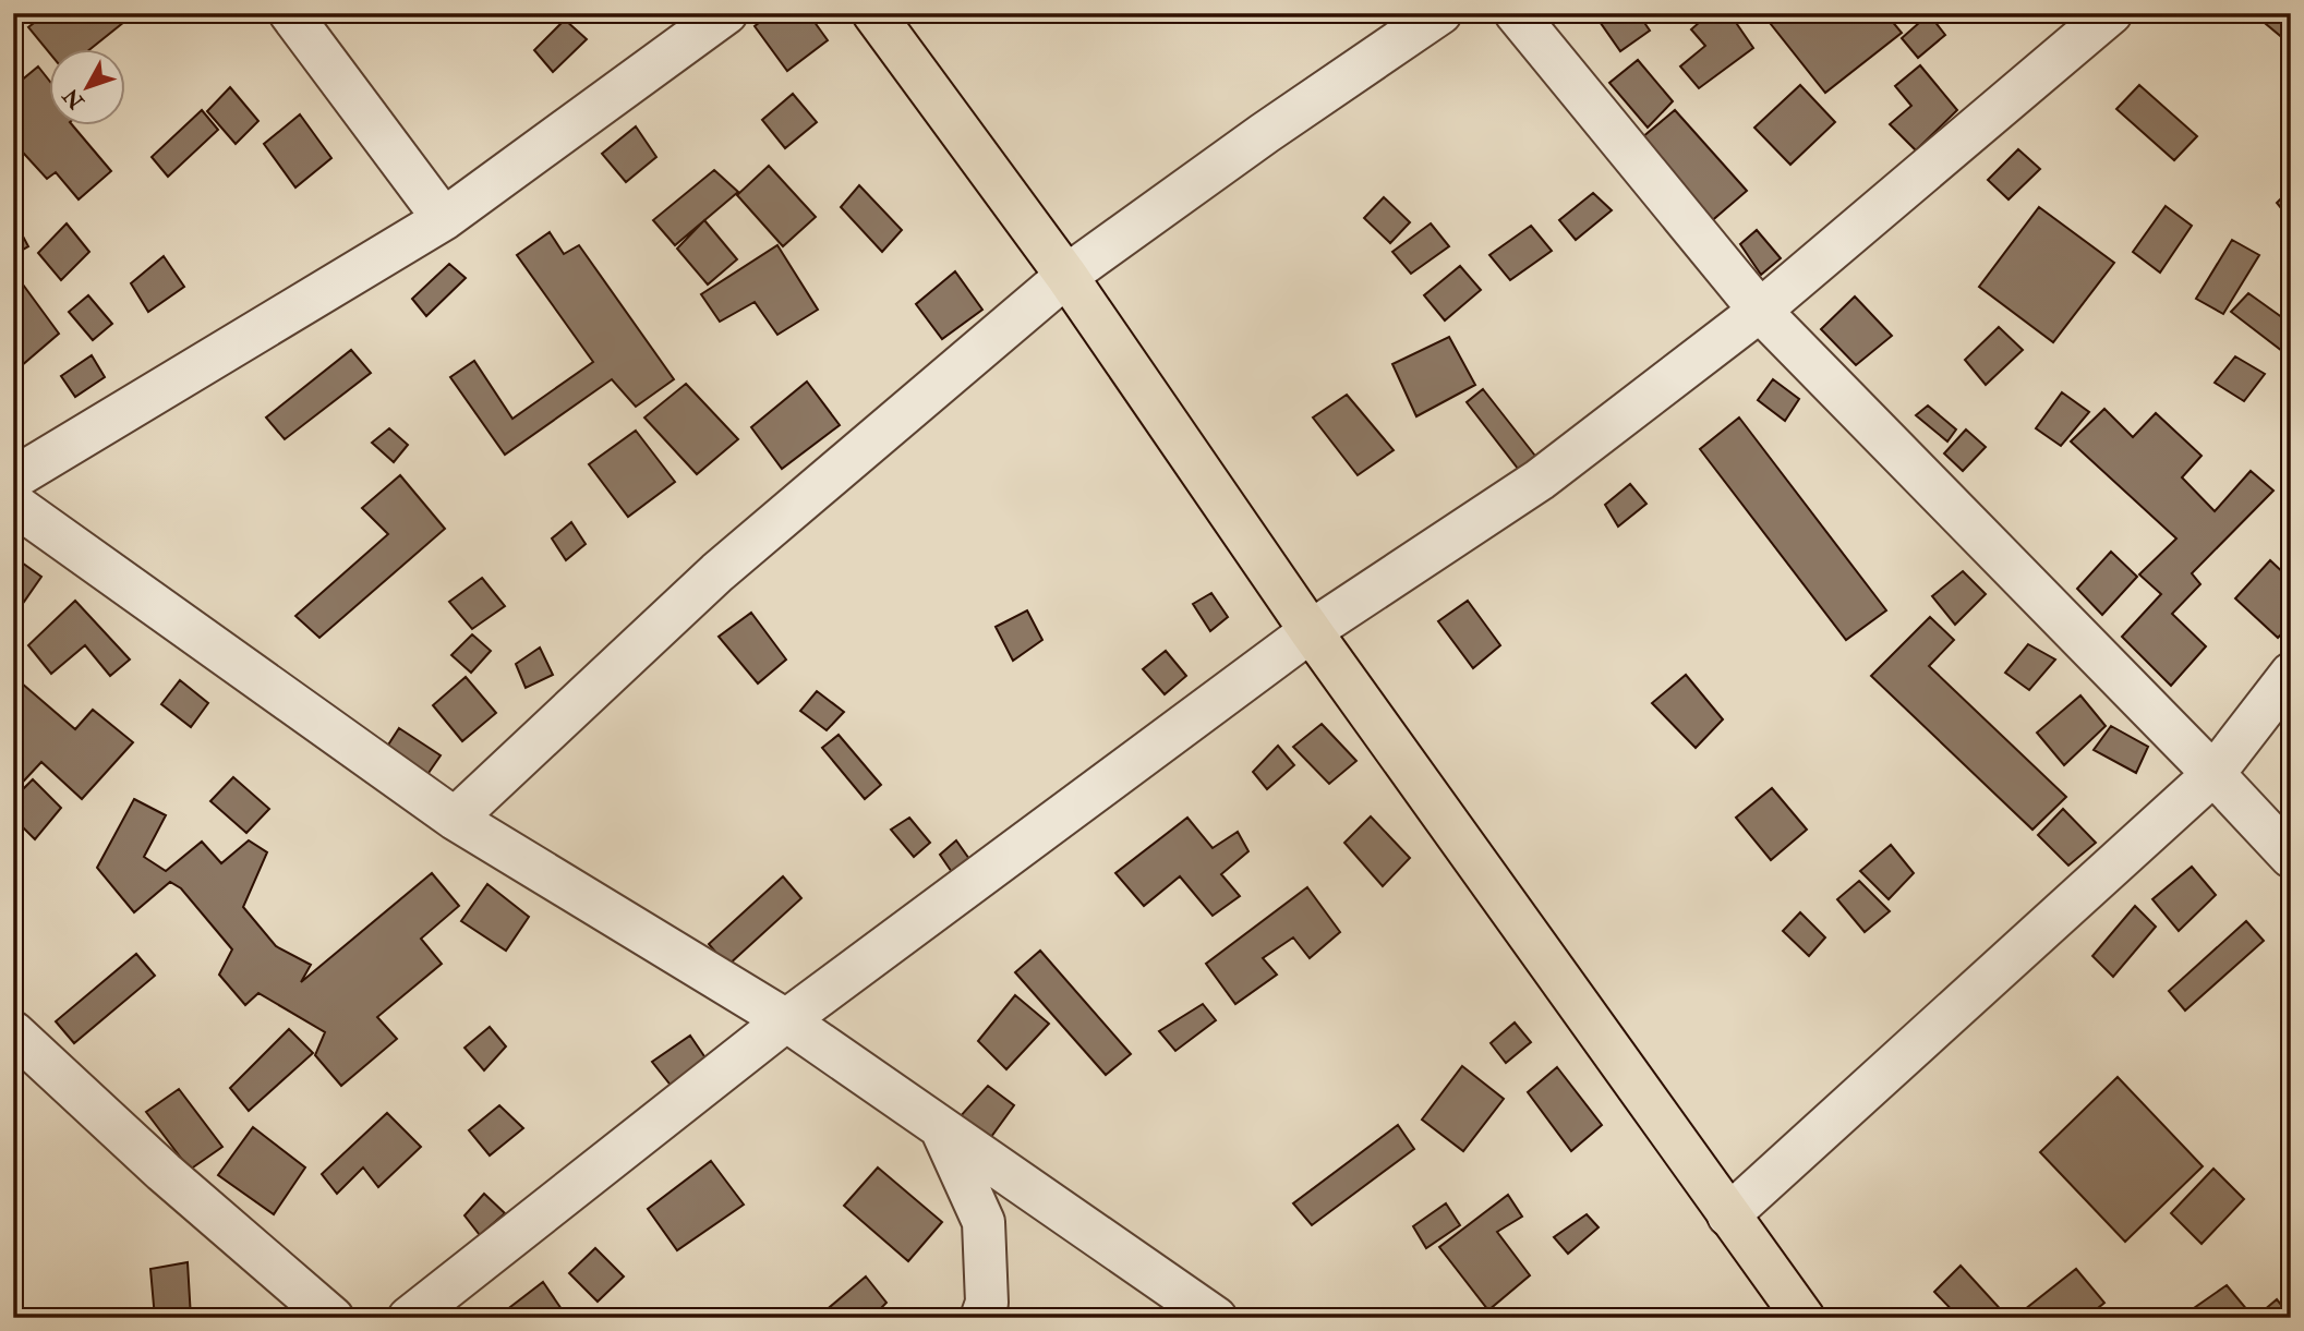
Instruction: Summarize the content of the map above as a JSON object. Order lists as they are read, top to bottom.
{
  "north": "bottom left"
}
